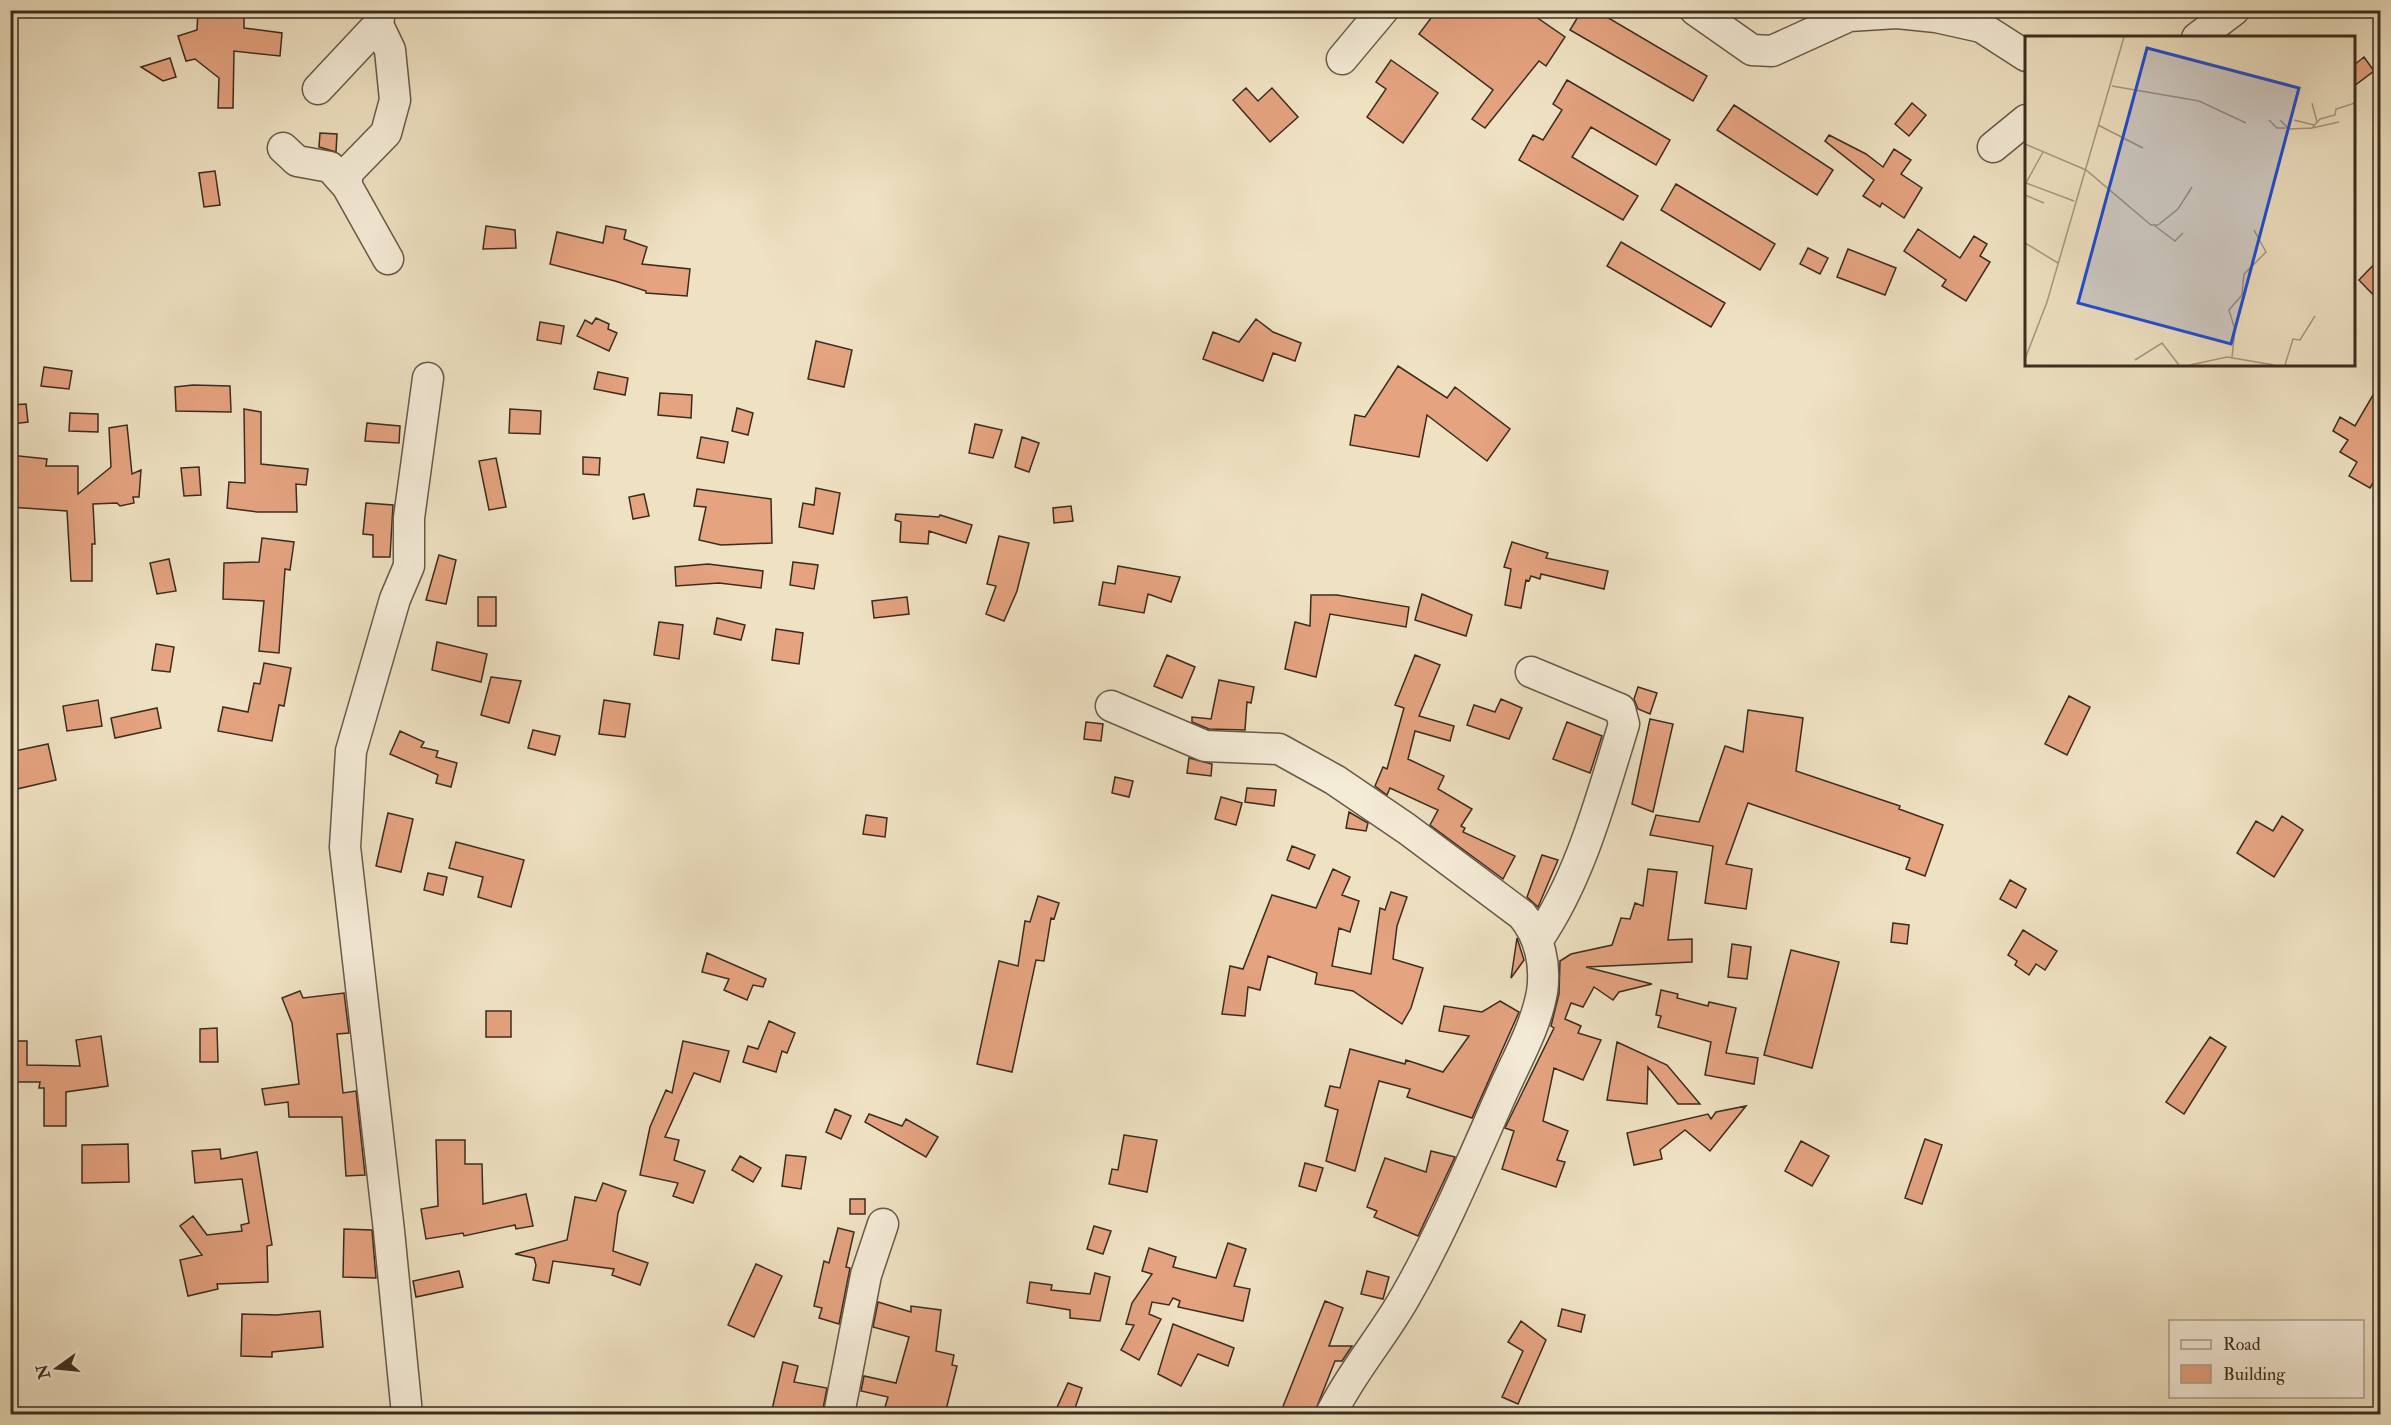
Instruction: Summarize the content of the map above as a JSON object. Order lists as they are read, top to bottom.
{
  "legend": ["Road", "Building"],
  "north": "left"
}
